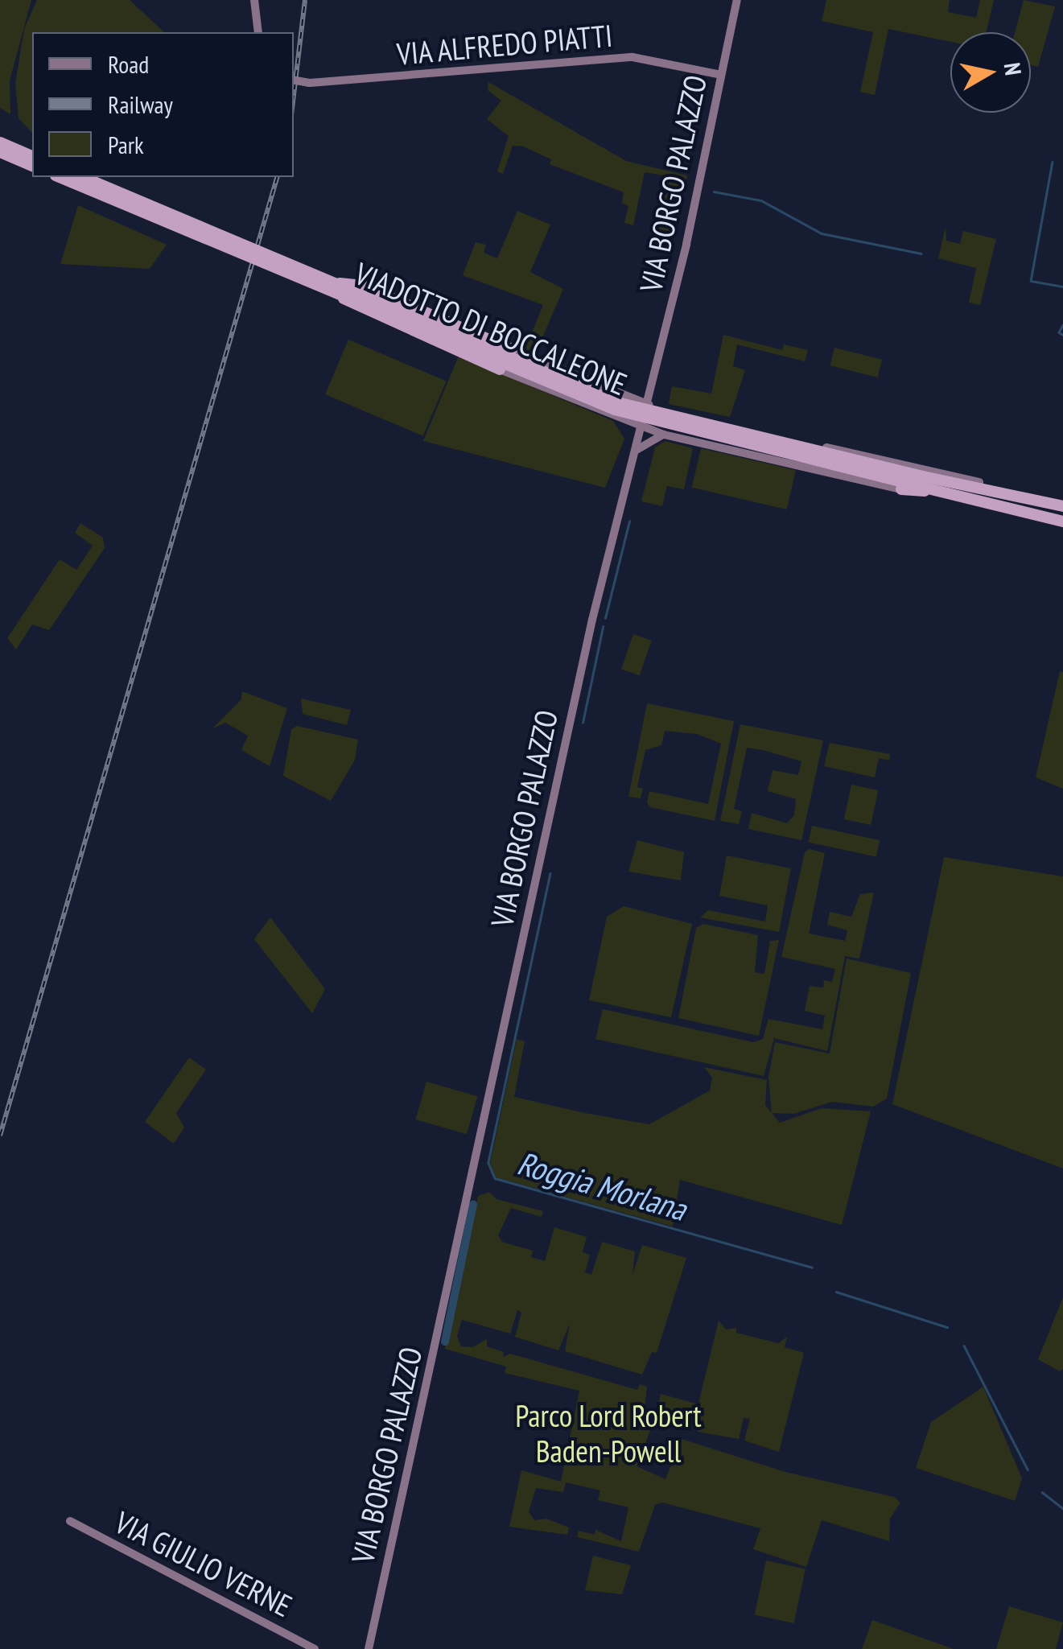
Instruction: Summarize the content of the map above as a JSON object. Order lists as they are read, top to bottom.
{
  "streets": {
    "highway": ["VIADOTTO DI BOCCALEONE"],
    "main road": ["VIA ALFREDO PIATTI", "VIA BORGO PALAZZO", "VIA GIULIO VERNE"]
  },
  "crossings": [
    ["VIA ALFREDO PIATTI", "VIA BORGO PALAZZO"]
  ],
  "water": ["Roggia Morlana"],
  "parks": ["Parco Lord Robert Baden-Powell"],
  "legend": ["Road", "Railway", "Park"],
  "north": "right"
}
